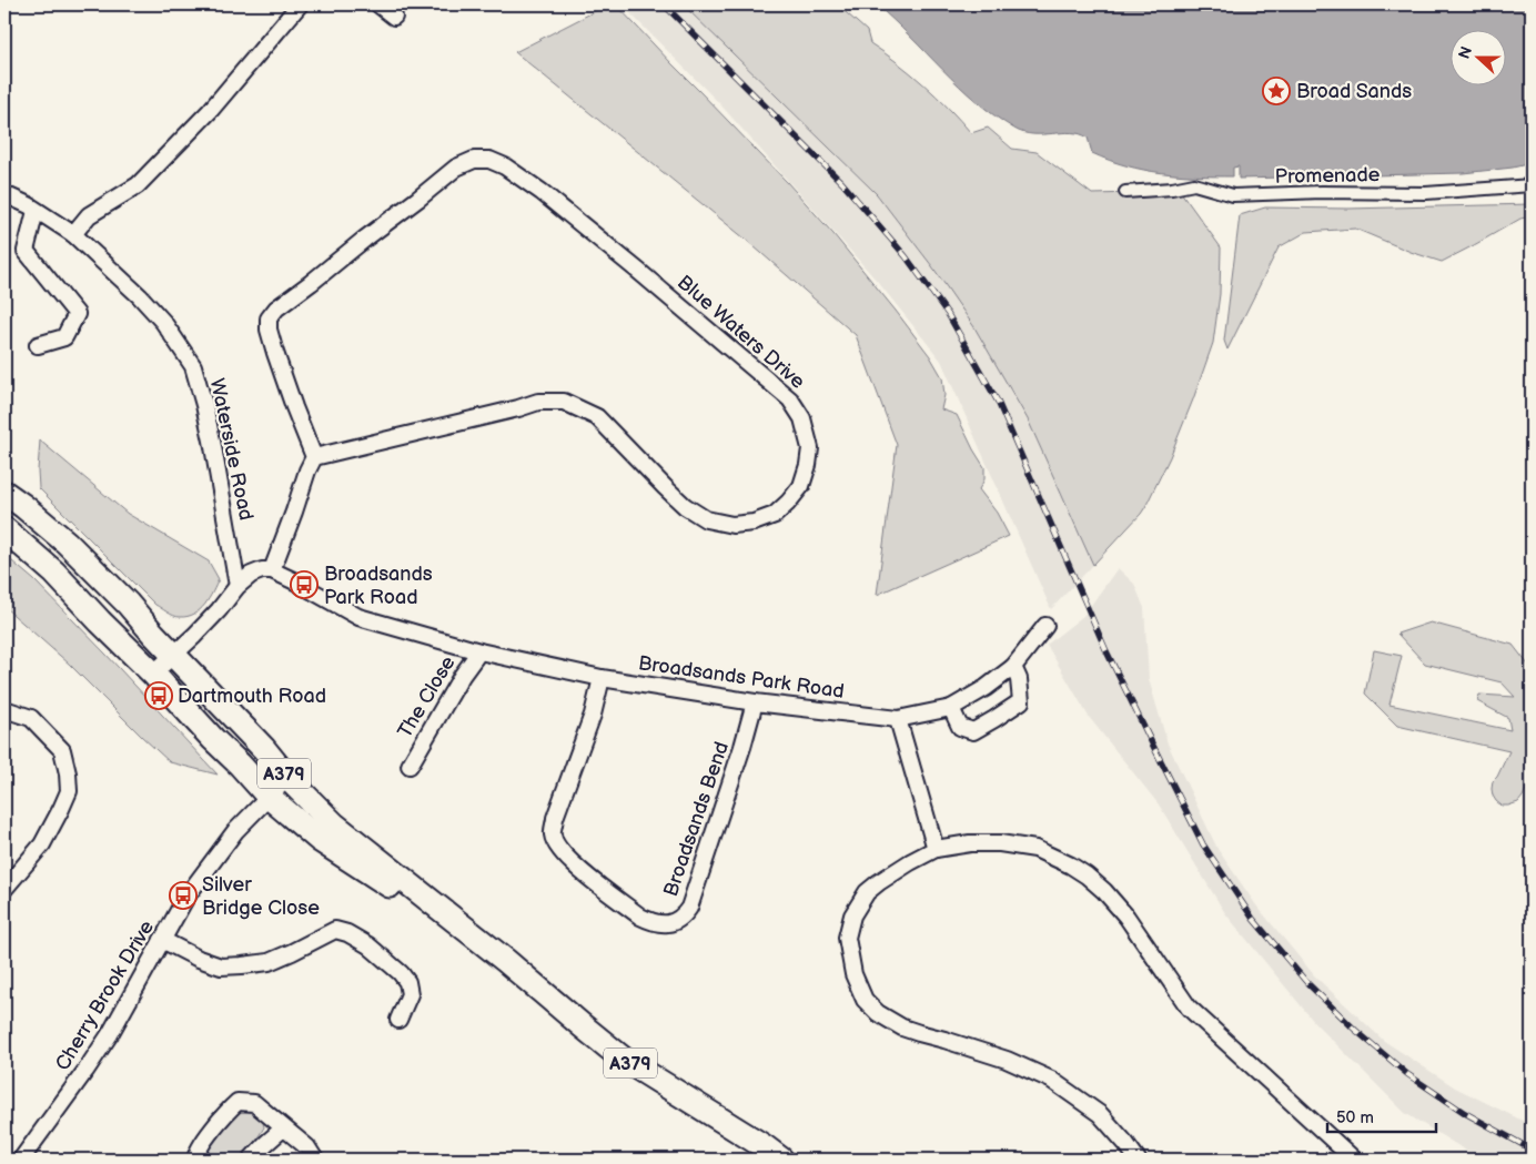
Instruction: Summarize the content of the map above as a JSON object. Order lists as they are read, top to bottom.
{
  "streets": {
    "main road": ["A379"],
    "street": [
      "Promenade",
      "Blue Waters Drive",
      "Waterside Road",
      "Broadsands Park Road",
      "The Close",
      "Broadsands Bend",
      "Cherry Brook Drive"
    ]
  },
  "crossings": [
    ["Broadsands Park Road", "The Close"],
    ["Broadsands Park Road", "Broadsands Bend"],
    ["A379", "Cherry Brook Drive"]
  ],
  "places": {
    "place": ["Broad Sands"],
    "bus stop": ["Broadsands Park Road", "Dartmouth Road", "Silver Bridge Close"]
  },
  "scale_bar": "50 m",
  "north": "left"
}
